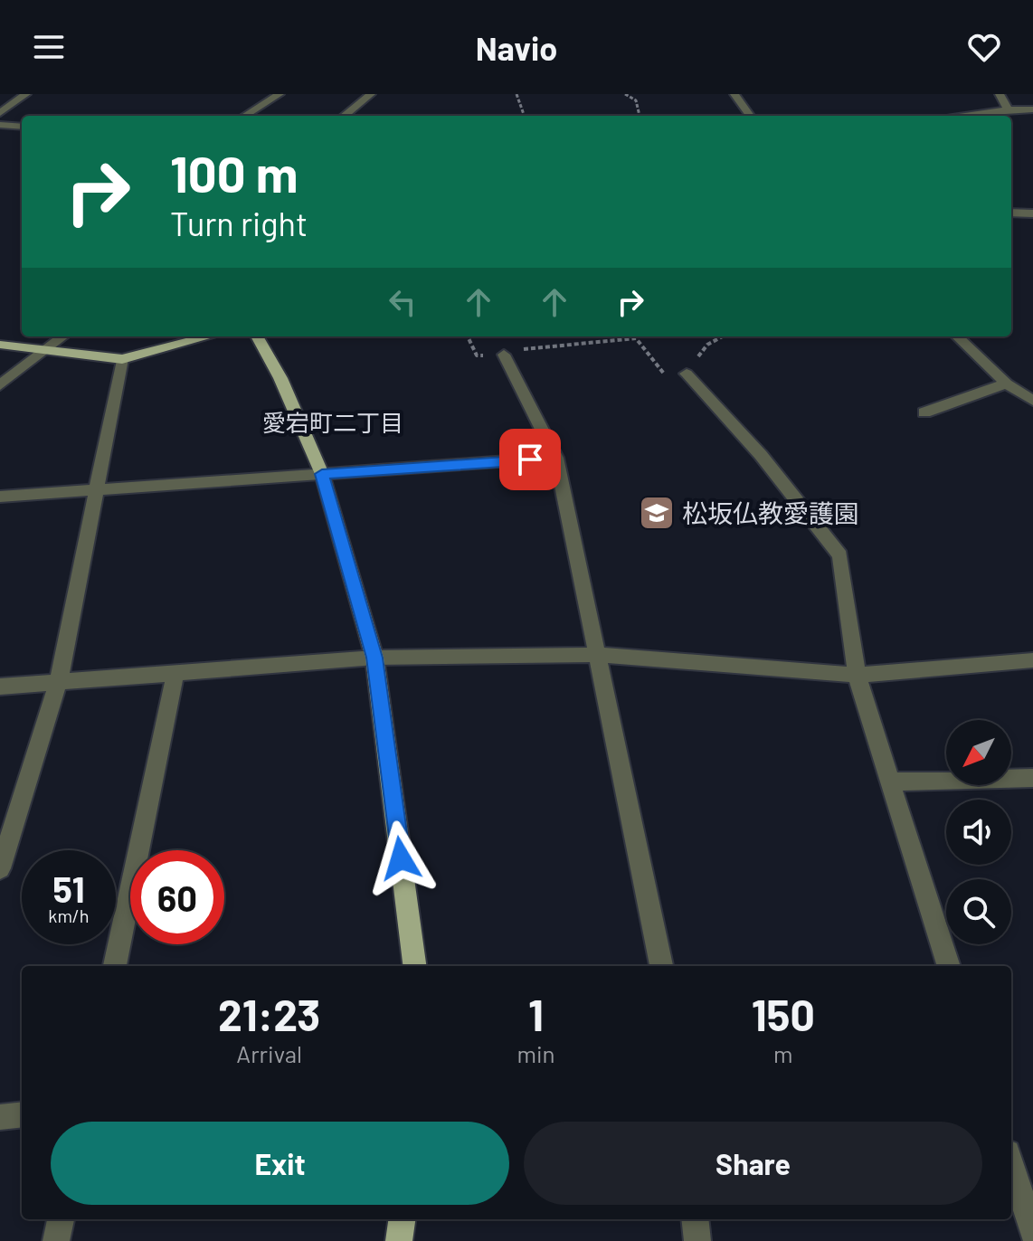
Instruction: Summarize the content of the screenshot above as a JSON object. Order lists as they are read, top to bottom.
{
  "districts": ["愛宕町二丁目"],
  "places": {
    "school or university": ["松坂仏教愛護園"]
  },
  "north": "bottom left",
  "page": {
    "header": "Navio",
    "turn": ["100 m", "Turn right"],
    "speed": "51 km/h",
    "limit": "60",
    "eta": [
      "21:23",
      "Arrival",
      "1",
      "min",
      "150",
      "m"
    ],
    "buttons": ["Exit", "Share"]
  }
}
